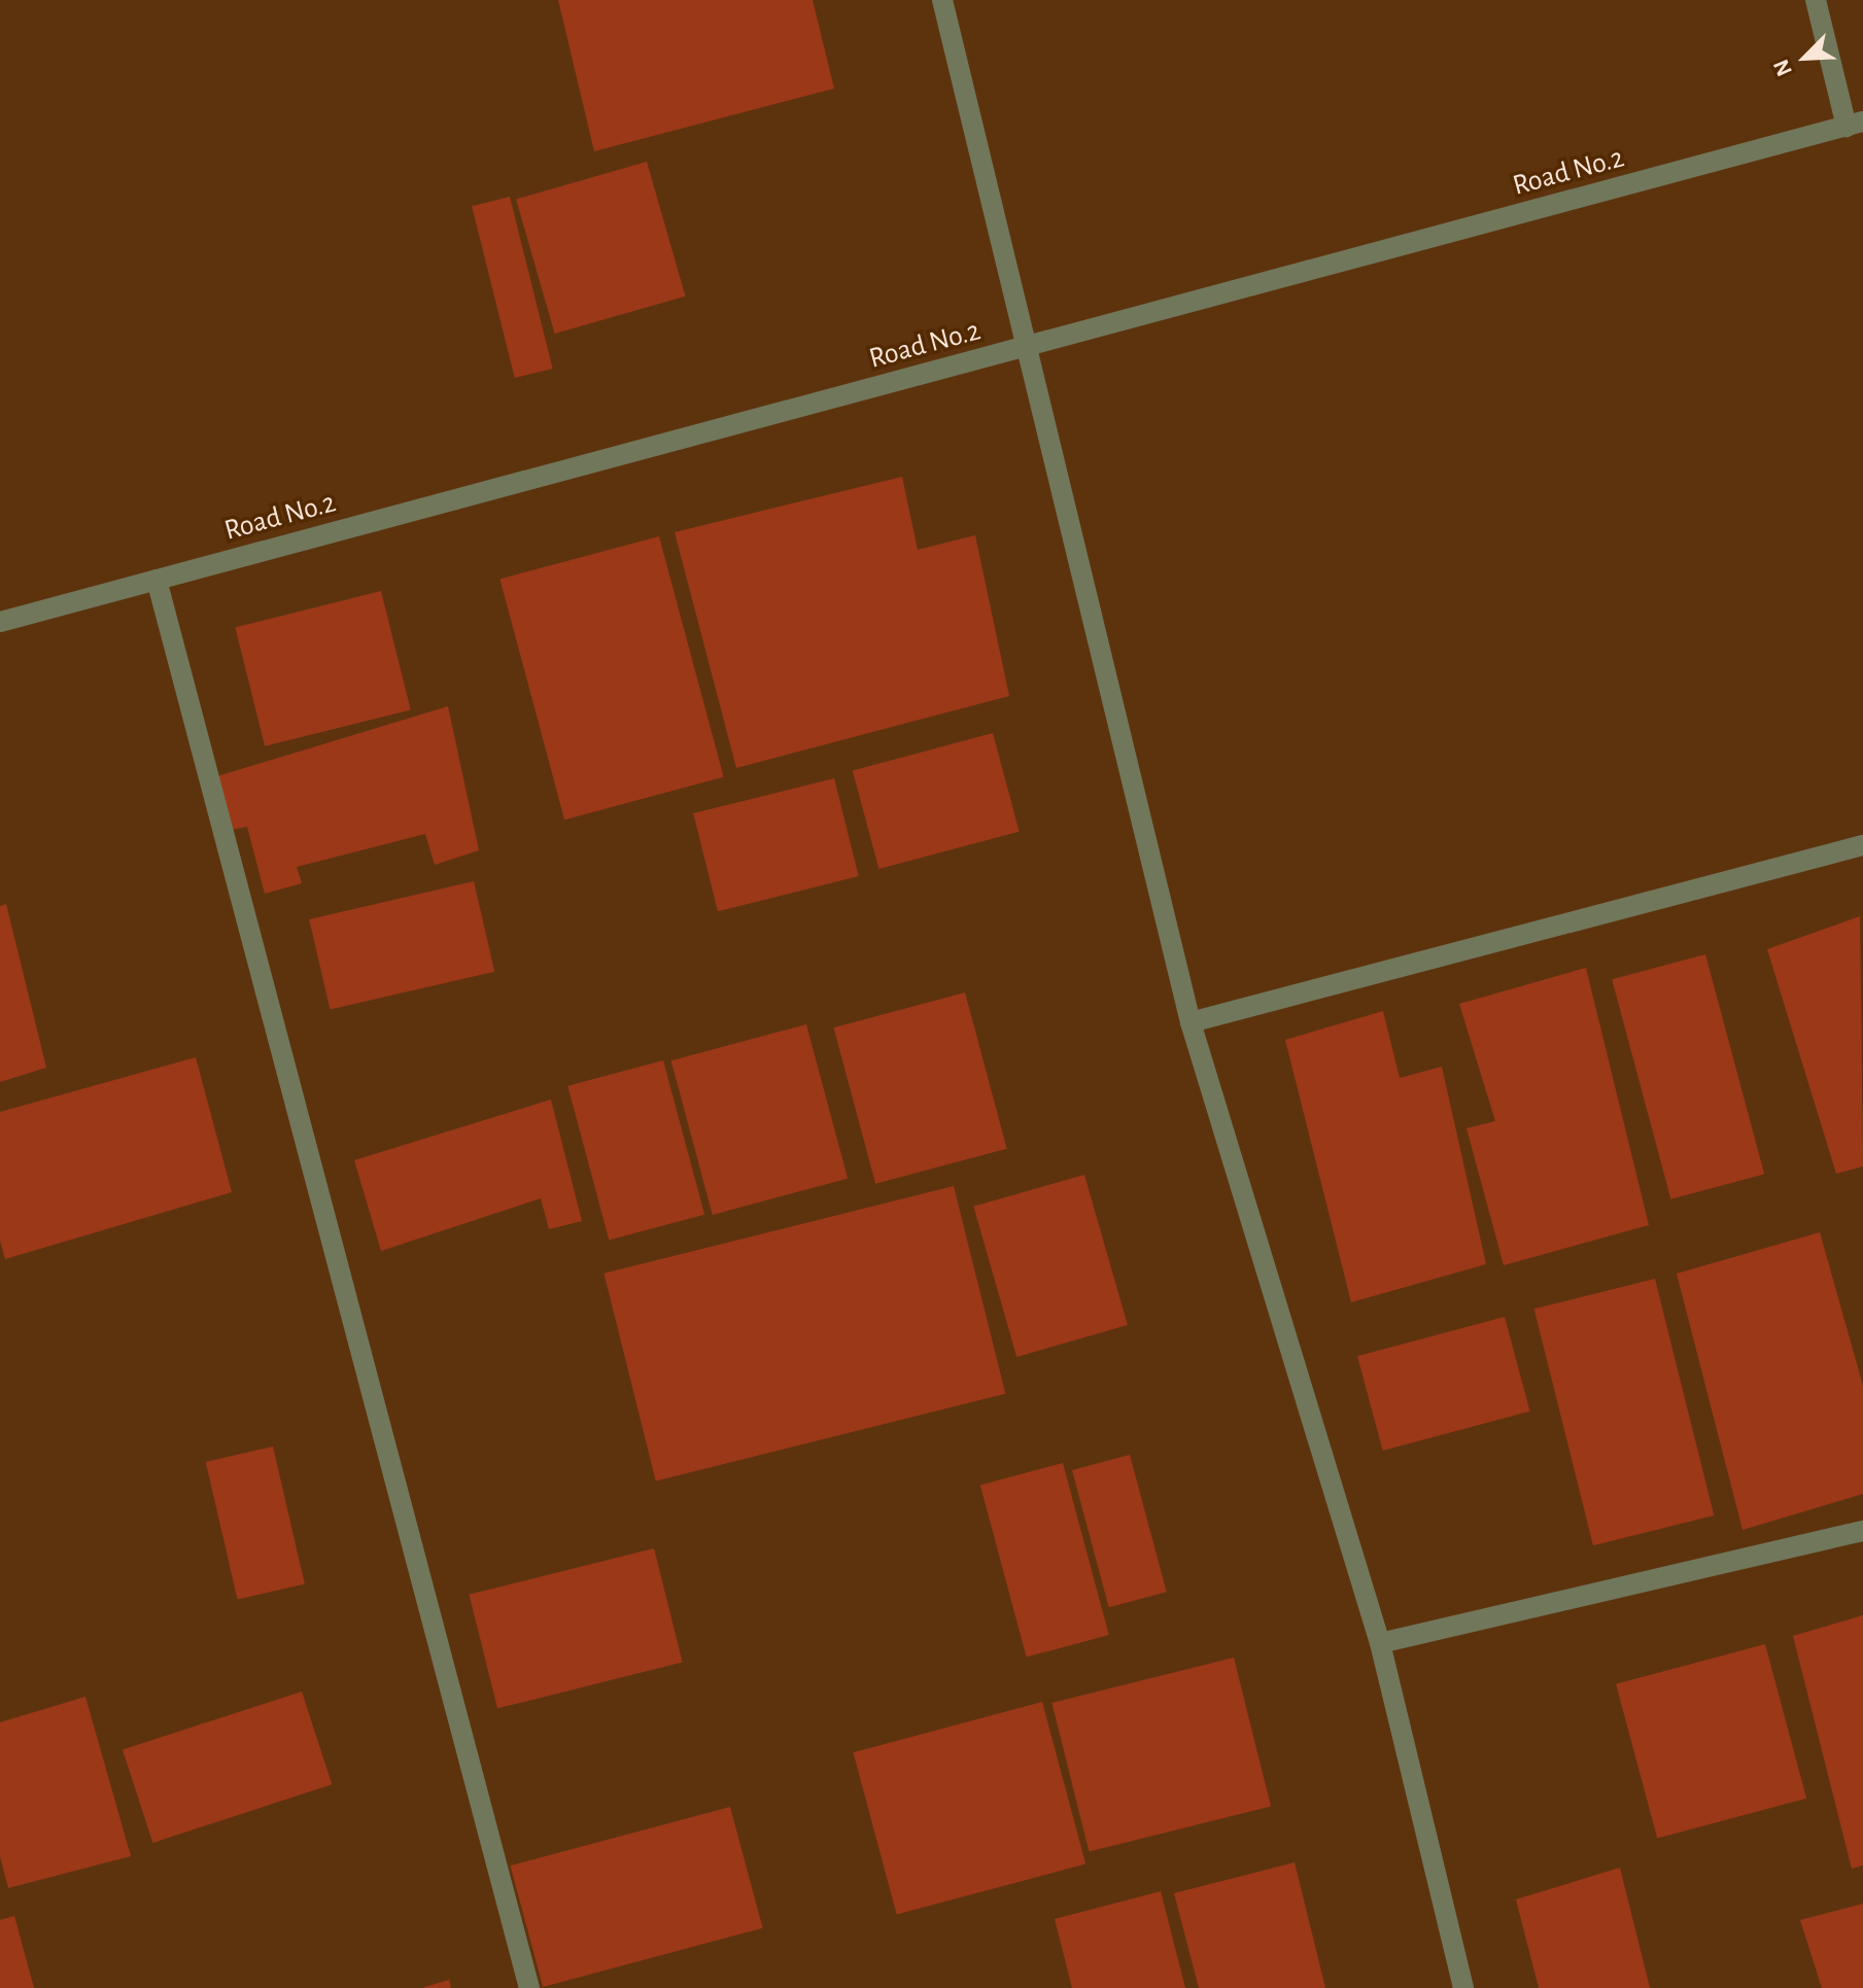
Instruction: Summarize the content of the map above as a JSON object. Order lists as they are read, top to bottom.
{
  "streets": {
    "street": ["Road No.2"]
  },
  "north": "bottom left"
}
